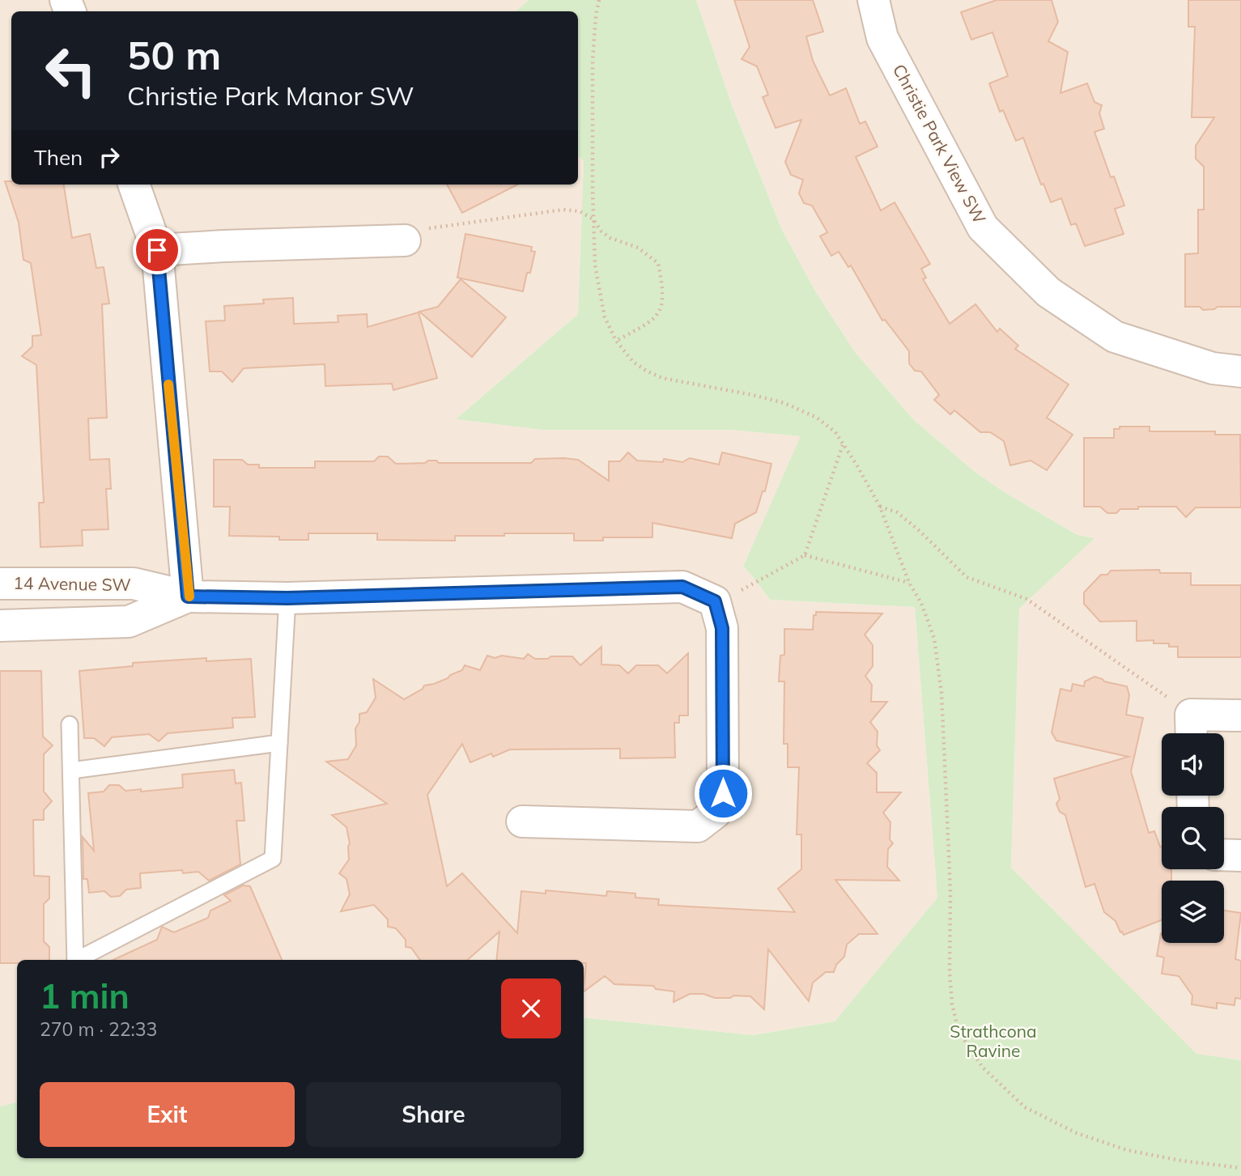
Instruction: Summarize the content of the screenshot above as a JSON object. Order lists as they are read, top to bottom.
{
  "streets": {
    "street": ["Christie Park View SW", "14 Avenue SW"]
  },
  "parks": ["Strathcona Ravine"],
  "page": {
    "turn": ["50 m", "Christie Park Manor SW"],
    "then": "Then",
    "heading": ["1 min", "270 m · 22:33"],
    "buttons": ["Exit", "Share"]
  }
}
